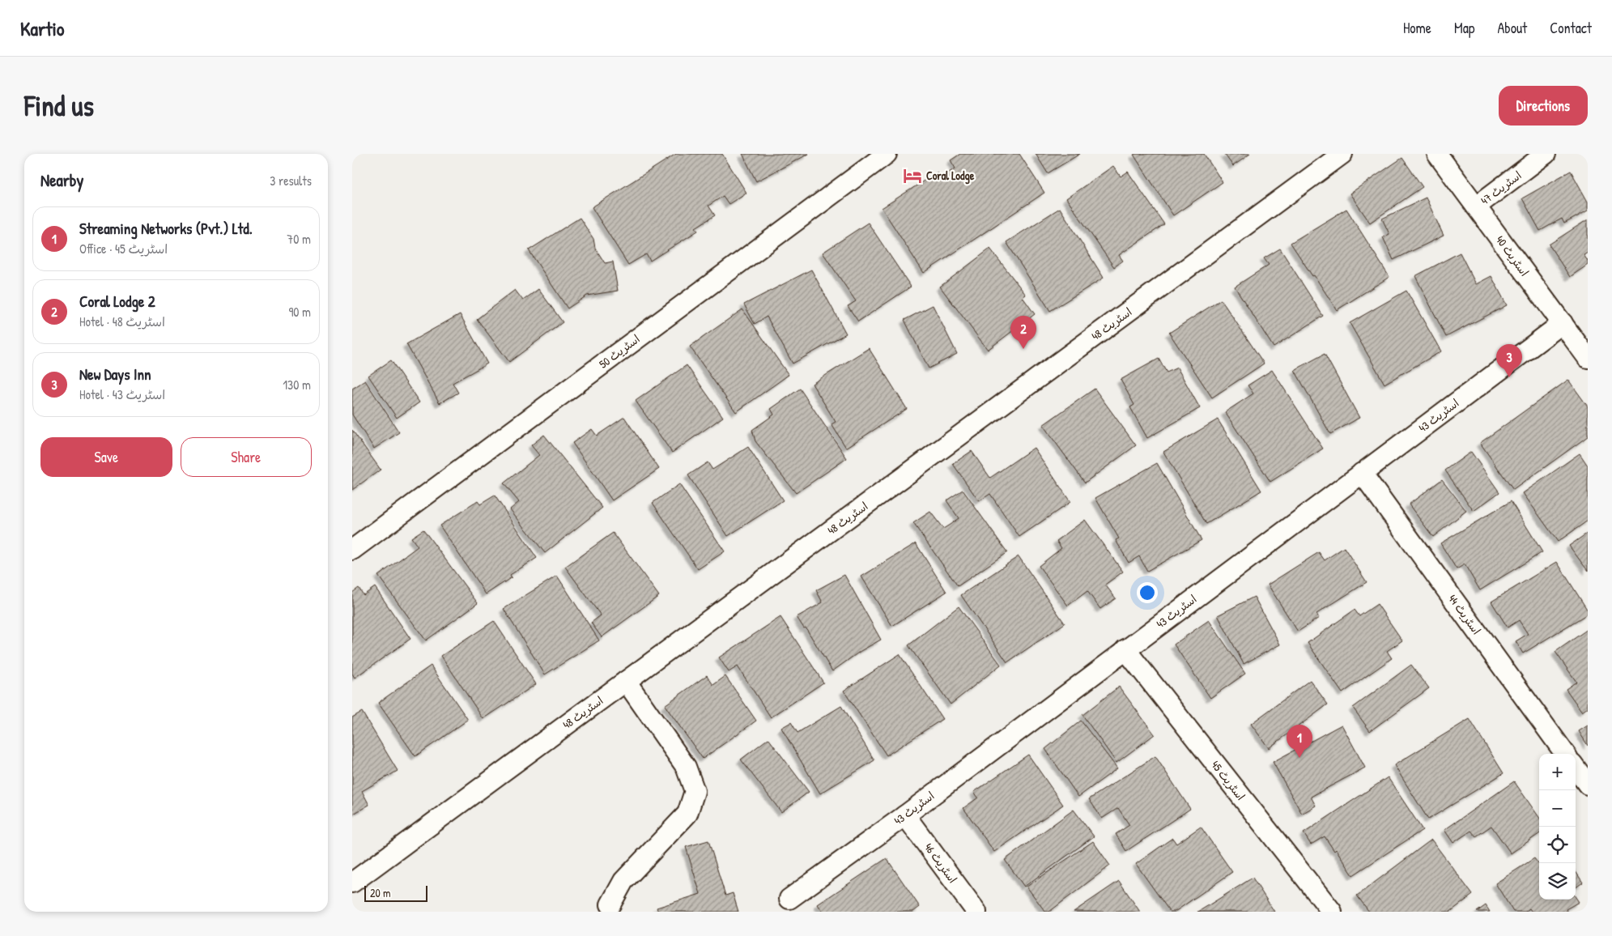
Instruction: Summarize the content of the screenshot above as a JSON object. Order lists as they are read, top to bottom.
{
  "streets": {
    "street": [
      "اسٹریٹ 47",
      "اسٹریٹ 40",
      "اسٹریٹ 48",
      "اسٹریٹ 50",
      "اسٹریٹ 43",
      "اسٹریٹ 44",
      "اسٹریٹ 45",
      "اسٹریٹ 46"
    ]
  },
  "crossings": [
    ["اسٹریٹ 47", "اسٹریٹ 40"],
    ["اسٹریٹ 40", "اسٹریٹ 43"],
    ["اسٹریٹ 43", "اسٹریٹ 44"],
    ["اسٹریٹ 43", "اسٹریٹ 45"],
    ["اسٹریٹ 43", "اسٹریٹ 46"]
  ],
  "places": {
    "hotel": ["Coral Lodge"]
  },
  "scale_bar": "20 m",
  "page": {
    "header": "Kartio",
    "nav": [
      "Home",
      "Map",
      "About",
      "Contact"
    ],
    "buttons": [
      "Directions",
      ["Save", "Share"]
    ],
    "title": "Find us",
    "heading": ["Nearby", "3 results"],
    "list": [
      {
        "mark": "1",
        "name": "Streaming Networks (Pvt.) Ltd.",
        "note": "Office · اسٹریٹ 45",
        "value": "70 m"
      },
      {
        "mark": "2",
        "name": "Coral Lodge 2",
        "note": "Hotel · اسٹریٹ 48",
        "value": "90 m"
      },
      {
        "mark": "3",
        "name": "New Days Inn",
        "note": "Hotel · اسٹریٹ 43",
        "value": "130 m"
      }
    ],
    "pins": ["2", "3", "1"],
    "map_buttons": ["+", "−"],
    "scale": "20 m"
  }
}
